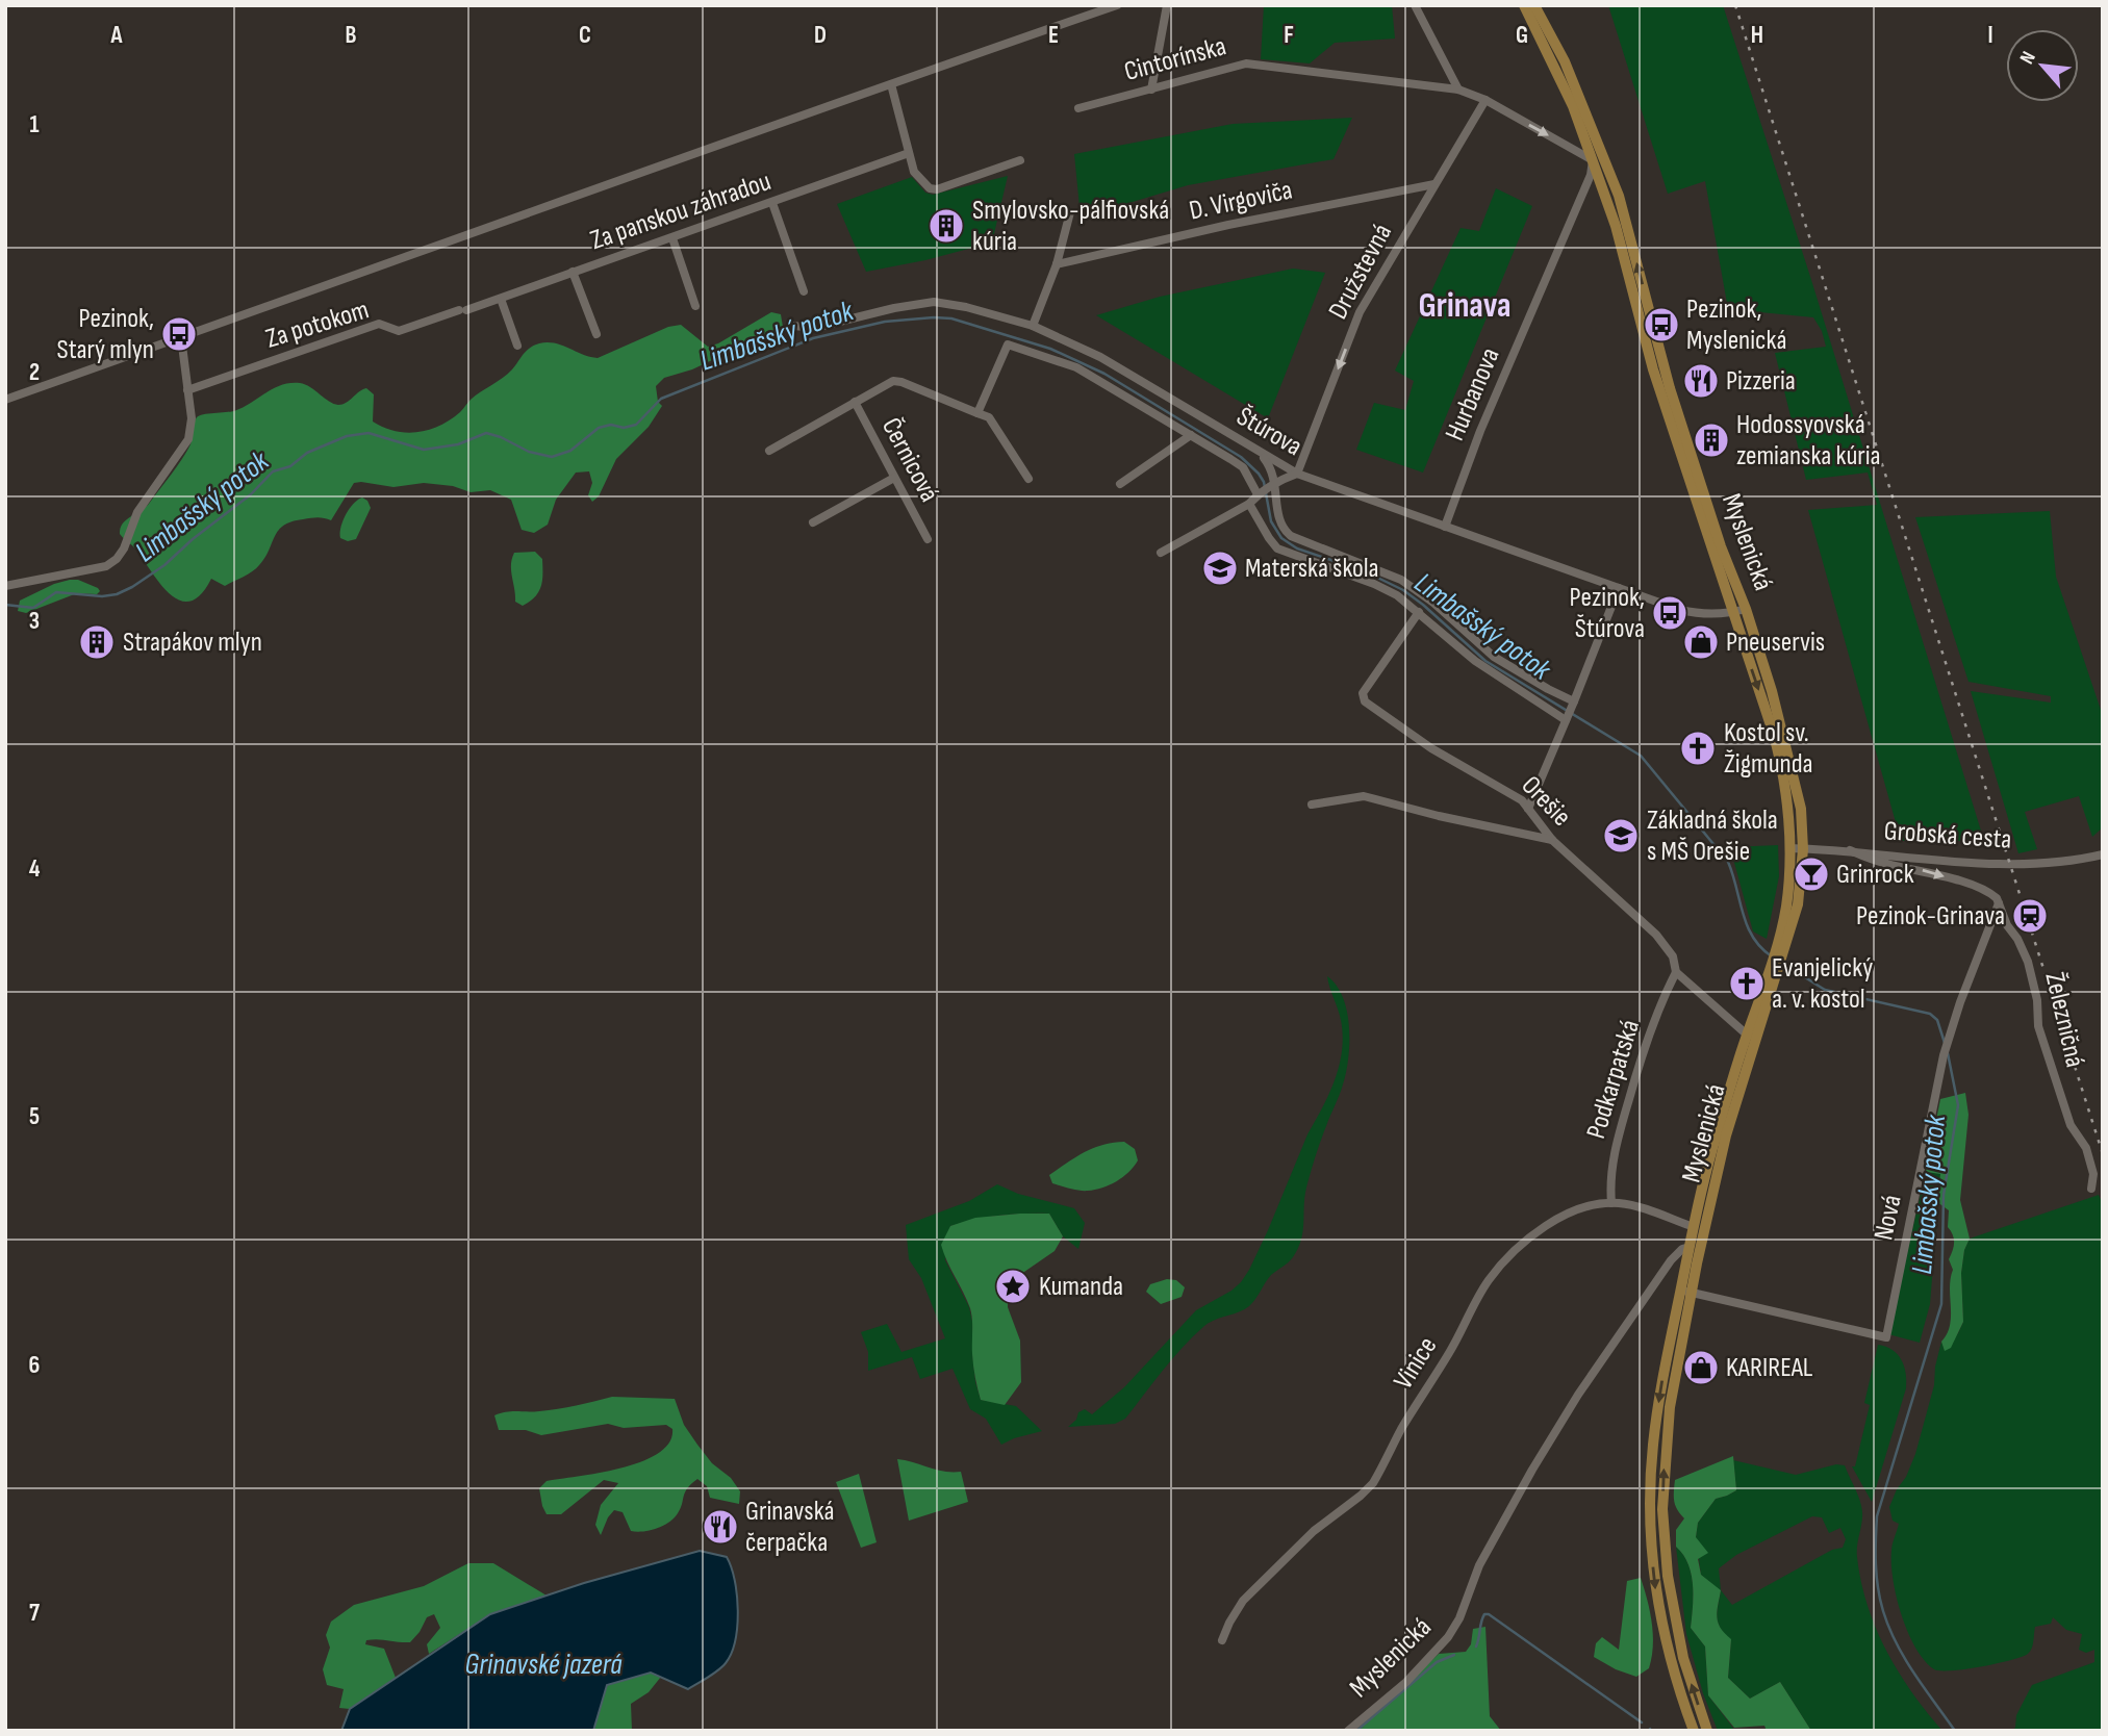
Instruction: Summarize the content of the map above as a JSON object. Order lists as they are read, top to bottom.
{
  "streets": {
    "main road": ["Myslenická"],
    "street": [
      "Cintorínska",
      "D. Virgoviča",
      "Za panskou záhradou",
      "Družstevná",
      "Za potokom",
      "Hurbanova",
      "Štúrova",
      "Černicová",
      "Orešie",
      "Grobská cesta",
      "Železničná",
      "Podkarpatská",
      "Nová",
      "Vinice"
    ]
  },
  "crossings": [
    ["Cintorínska", "Družstevná"],
    ["Cintorínska", "Hurbanova"],
    ["Cintorínska", "Myslenická"],
    ["D. Virgoviča", "Družstevná"],
    ["Za panskou záhradou", "Za potokom"],
    ["Družstevná", "Štúrova"],
    ["Hurbanova", "Štúrova"],
    ["Hurbanova", "Myslenická"],
    ["Štúrova", "Myslenická"],
    ["Myslenická", "Orešie"],
    ["Myslenická", "Grobská cesta"],
    ["Myslenická", "Nová"],
    ["Myslenická", "Vinice"],
    ["Orešie", "Podkarpatská"],
    ["Železničná", "Nová"],
    ["Podkarpatská", "Vinice"]
  ],
  "one_way": ["Družstevná"],
  "districts": ["Grinava"],
  "water": ["Limbašský potok", "Grinavské jazerá"],
  "places": {
    "building": ["Smylovsko-pálfiovská kúria", "Hodossyovská zemianska kúria", "Strapákov mlyn"],
    "bus stop": ["Pezinok, Myslenická", "Pezinok, Starý mlyn", "Pezinok, Štúrova"],
    "restaurant": ["Pizzeria", "Grinavská čerpačka"],
    "school or university": ["Materská škola", "Základná škola s MŠ Orešie"],
    "shop": ["Pneuservis", "KARIREAL"],
    "church": ["Kostol sv. Žigmunda", "Evanjelický a. v. kostol"],
    "bar": ["Grinrock"],
    "station": ["Pezinok-Grinava"],
    "place": ["Kumanda"]
  },
  "north": "top left",
  "grid": {
    "columns": [
      "A",
      "B",
      "C",
      "D",
      "E",
      "F",
      "G",
      "H",
      "I"
    ],
    "rows": [
      "1",
      "2",
      "3",
      "4",
      "5",
      "6",
      "7"
    ]
  }
}
